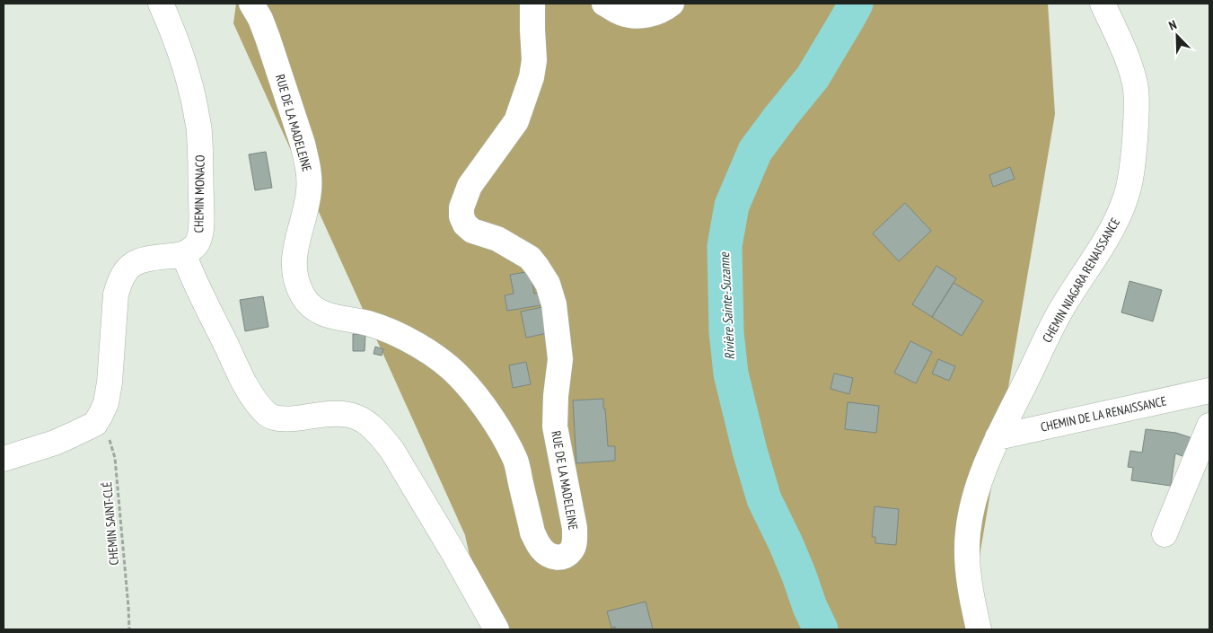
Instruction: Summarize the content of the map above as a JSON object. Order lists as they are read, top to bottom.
{
  "streets": {
    "street": [
      "RUE DE LA MADELEINE",
      "CHEMIN MONACO",
      "CHEMIN NIAGARA RENAISSANCE",
      "CHEMIN DE LA RENAISSANCE"
    ],
    "path": ["CHEMIN SAINT-CLÉ"]
  },
  "crossings": [
    ["CHEMIN NIAGARA RENAISSANCE", "CHEMIN DE LA RENAISSANCE"]
  ],
  "water": ["Rivière Sainte-Suzanne"],
  "north": "top left"
}
